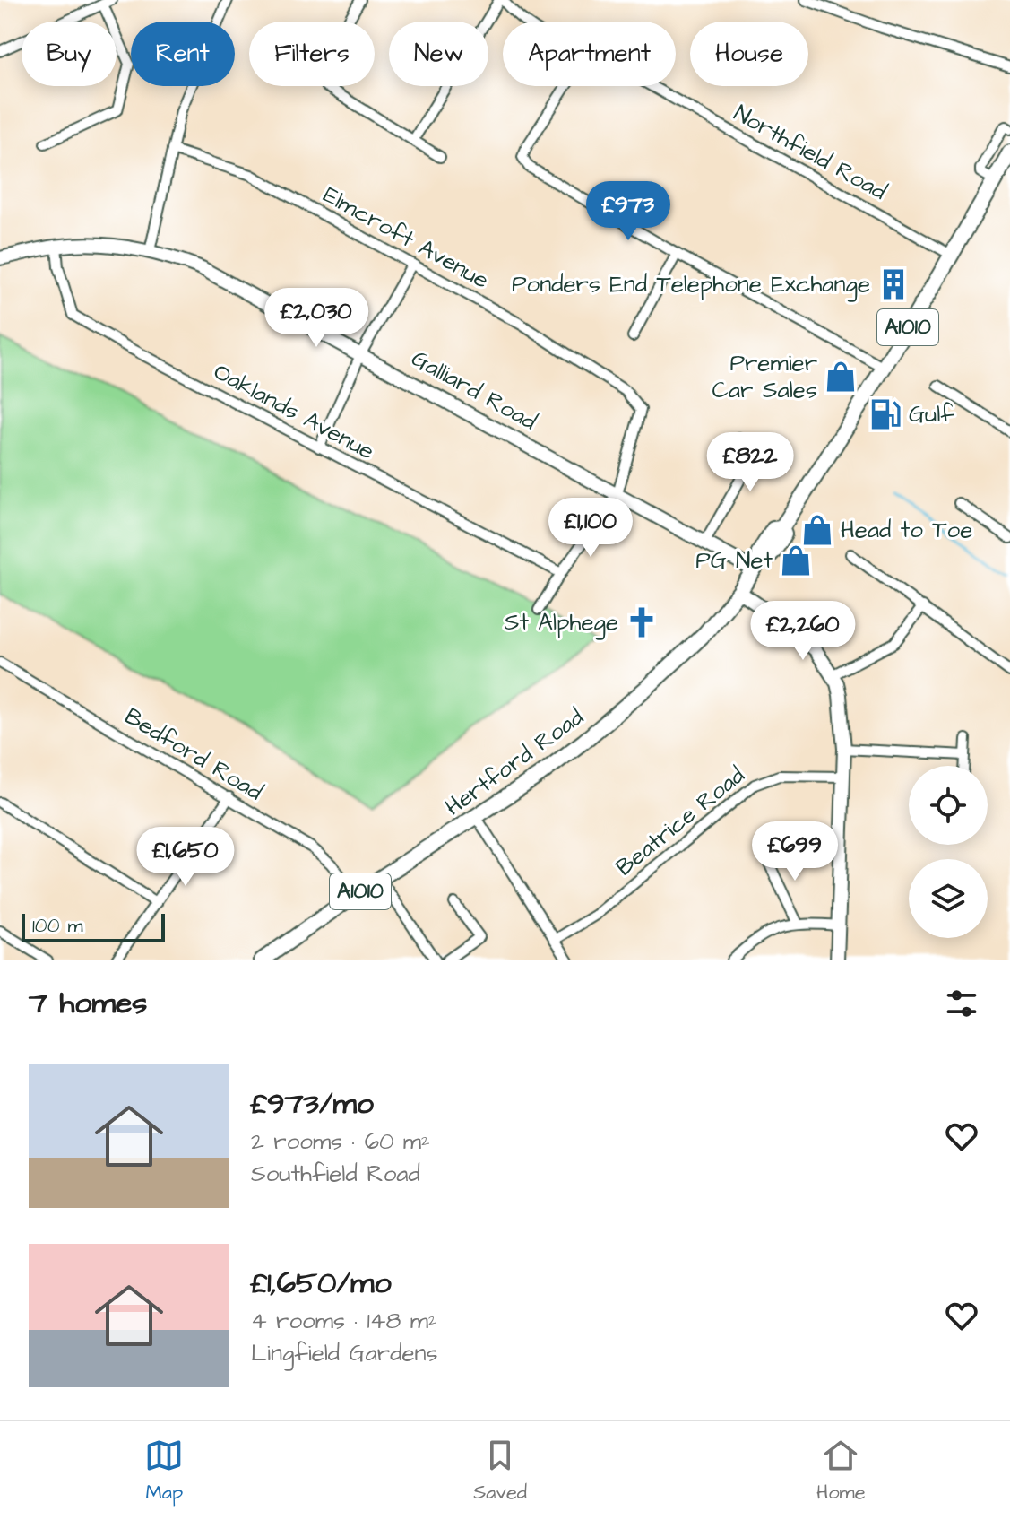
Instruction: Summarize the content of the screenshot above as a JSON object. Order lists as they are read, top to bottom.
{
  "streets": {
    "main road": ["A1010", "Hertford Road"],
    "street": [
      "Northfield Road",
      "Elmcroft Avenue",
      "Galliard Road",
      "Oaklands Avenue",
      "Bedford Road",
      "Beatrice Road"
    ]
  },
  "crossings": [
    ["Northfield Road", "A1010"],
    ["Elmcroft Avenue", "Galliard Road"],
    ["Elmcroft Avenue", "Oaklands Avenue"],
    ["A1010", "Hertford Road"],
    ["Galliard Road", "Oaklands Avenue"],
    ["Galliard Road", "Hertford Road"],
    ["Bedford Road", "Hertford Road"]
  ],
  "places": {
    "building": ["Ponders End Telephone Exchange"],
    "shop": ["Premier Car Sales", "Head to Toe", "PG Net"],
    "fuel station": ["Gulf"],
    "church": ["St Alphege"]
  },
  "scale_bar": "100 m",
  "page": {
    "chip": [
      "Buy",
      "Rent",
      "Filters",
      "New",
      "Apartment",
      "House"
    ],
    "price": [
      "£973",
      "£2,030",
      "£822",
      "£1,100",
      "£2,260",
      "£699",
      "£1,650"
    ],
    "scale": "100 m",
    "heading": "7 homes",
    "list": [
      {
        "name": "£973/mo",
        "note": "2 rooms · 60 m² · Southfield Road"
      },
      {
        "name": "£1,650/mo",
        "note": "4 rooms · 148 m² · Lingfield Gardens"
      }
    ],
    "tabs": ["Map", "Saved", "Home"]
  }
}
